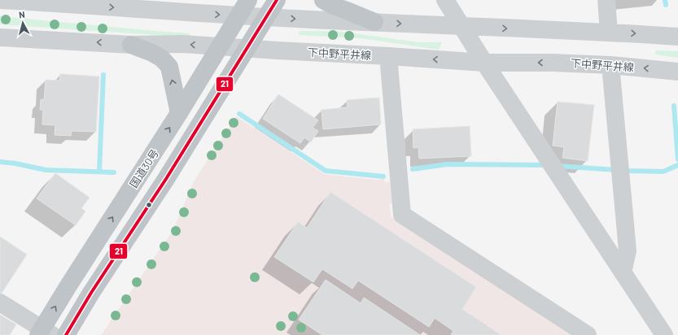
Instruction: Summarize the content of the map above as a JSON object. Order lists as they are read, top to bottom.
{
  "streets": {
    "highway": ["国道30号"],
    "street": ["下中野平井線"]
  },
  "crossings": [
    ["下中野平井線", "国道30号"]
  ],
  "lines": ["transit line 21"],
  "north": "top"
}
